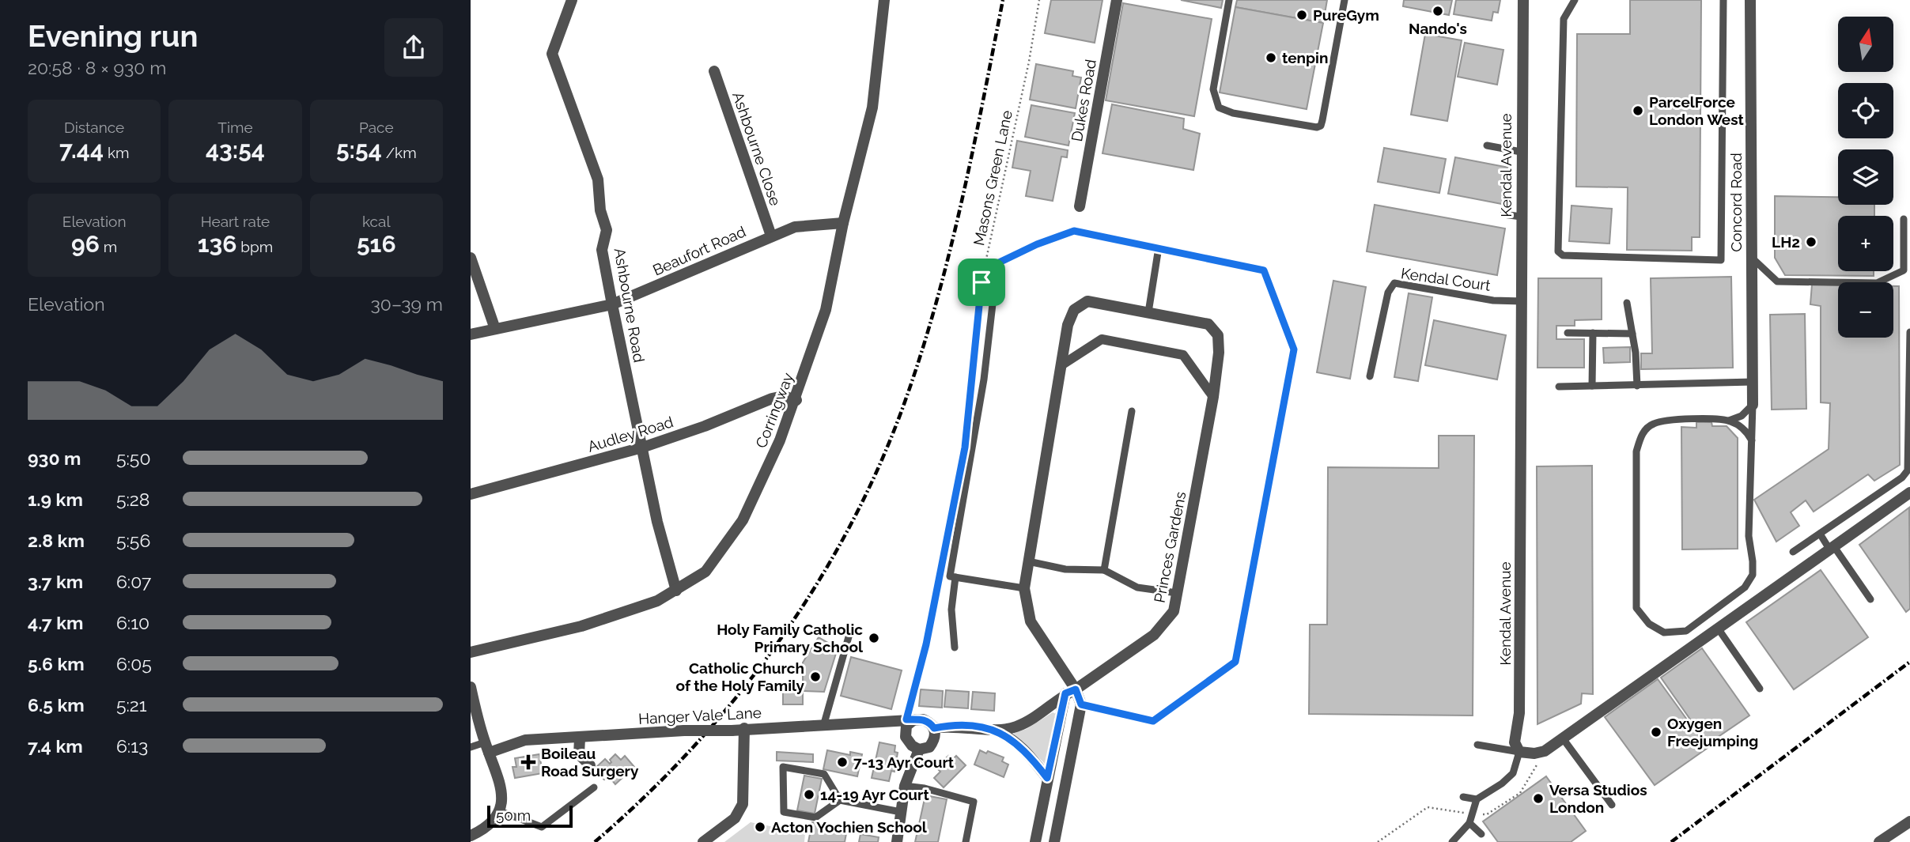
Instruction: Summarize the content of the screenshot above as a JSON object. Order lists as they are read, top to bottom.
{
  "streets": {
    "street": [
      "Dukes Road",
      "Ashbourne Close",
      "Kendal Avenue",
      "Concord Road",
      "Beaufort Road",
      "Ashbourne Road",
      "Corringway",
      "Audley Road",
      "Princes Gardens",
      "Hanger Vale Lane"
    ],
    "lane": ["Kendal Court"],
    "path": ["Masons Green Lane"]
  },
  "crossings": [
    ["Ashbourne Close", "Beaufort Road"],
    ["Kendal Avenue", "Kendal Court"],
    ["Beaufort Road", "Ashbourne Road"],
    ["Beaufort Road", "Corringway"],
    ["Ashbourne Road", "Corringway"],
    ["Ashbourne Road", "Audley Road"],
    ["Corringway", "Audley Road"]
  ],
  "places": {
    "other": [
      "Nando's",
      "PureGym",
      "tenpin",
      "ParcelForce London West",
      "LH2",
      "Holy Family Catholic Primary School",
      "Catholic Church of the Holy Family",
      "Oxygen Freejumping",
      "7-13 Ayr Court",
      "14-19 Ayr Court",
      "Versa Studios London",
      "Acton Yochien School"
    ],
    "health": ["Boileau Road Surgery"]
  },
  "scale_bar": "50 m",
  "north": "top",
  "page": {
    "heading": ["Evening run", "20:58 · 8 × 930 m"],
    "map_buttons": ["+", "−"],
    "stats": [
      ["Distance", "7.44 km"],
      ["Time", "43:54"],
      ["Pace", "5:54 /km"],
      ["Elevation", "96 m"],
      ["Heart rate", "136 bpm"],
      ["kcal", "516"]
    ],
    "chart": ["Elevation", "30–39 m"],
    "list": [
      {
        "name": "930 m",
        "note": "5:50"
      },
      {
        "name": "1.9 km",
        "note": "5:28"
      },
      {
        "name": "2.8 km",
        "note": "5:56"
      },
      {
        "name": "3.7 km",
        "note": "6:07"
      },
      {
        "name": "4.7 km",
        "note": "6:10"
      },
      {
        "name": "5.6 km",
        "note": "6:05"
      },
      {
        "name": "6.5 km",
        "note": "5:21"
      },
      {
        "name": "7.4 km",
        "note": "6:13"
      }
    ],
    "scale": "50 m"
  }
}
